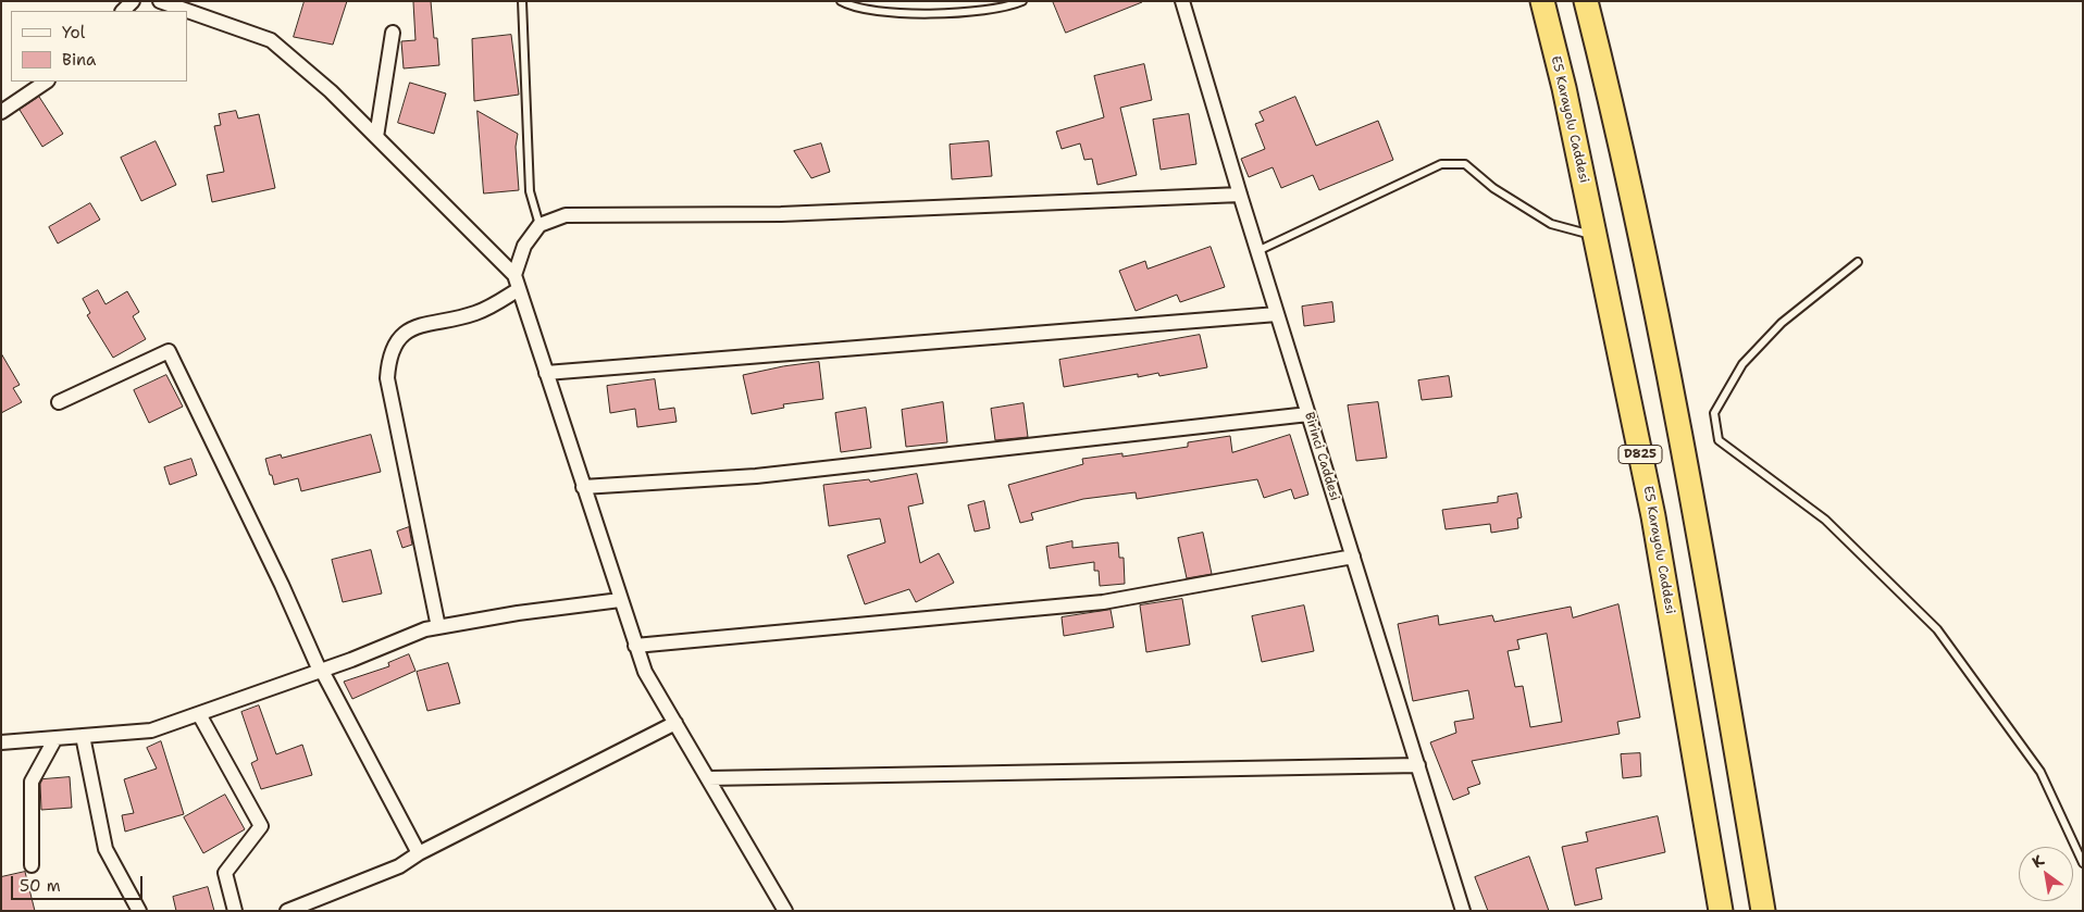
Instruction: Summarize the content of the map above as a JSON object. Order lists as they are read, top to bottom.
{
  "streets": {
    "highway": ["E5 Karayolu Caddesi", "D825"],
    "street": ["Birinci Caddesi"]
  },
  "legend": ["Yol", "Bina"],
  "scale_bar": "50 m",
  "north": "top left"
}
